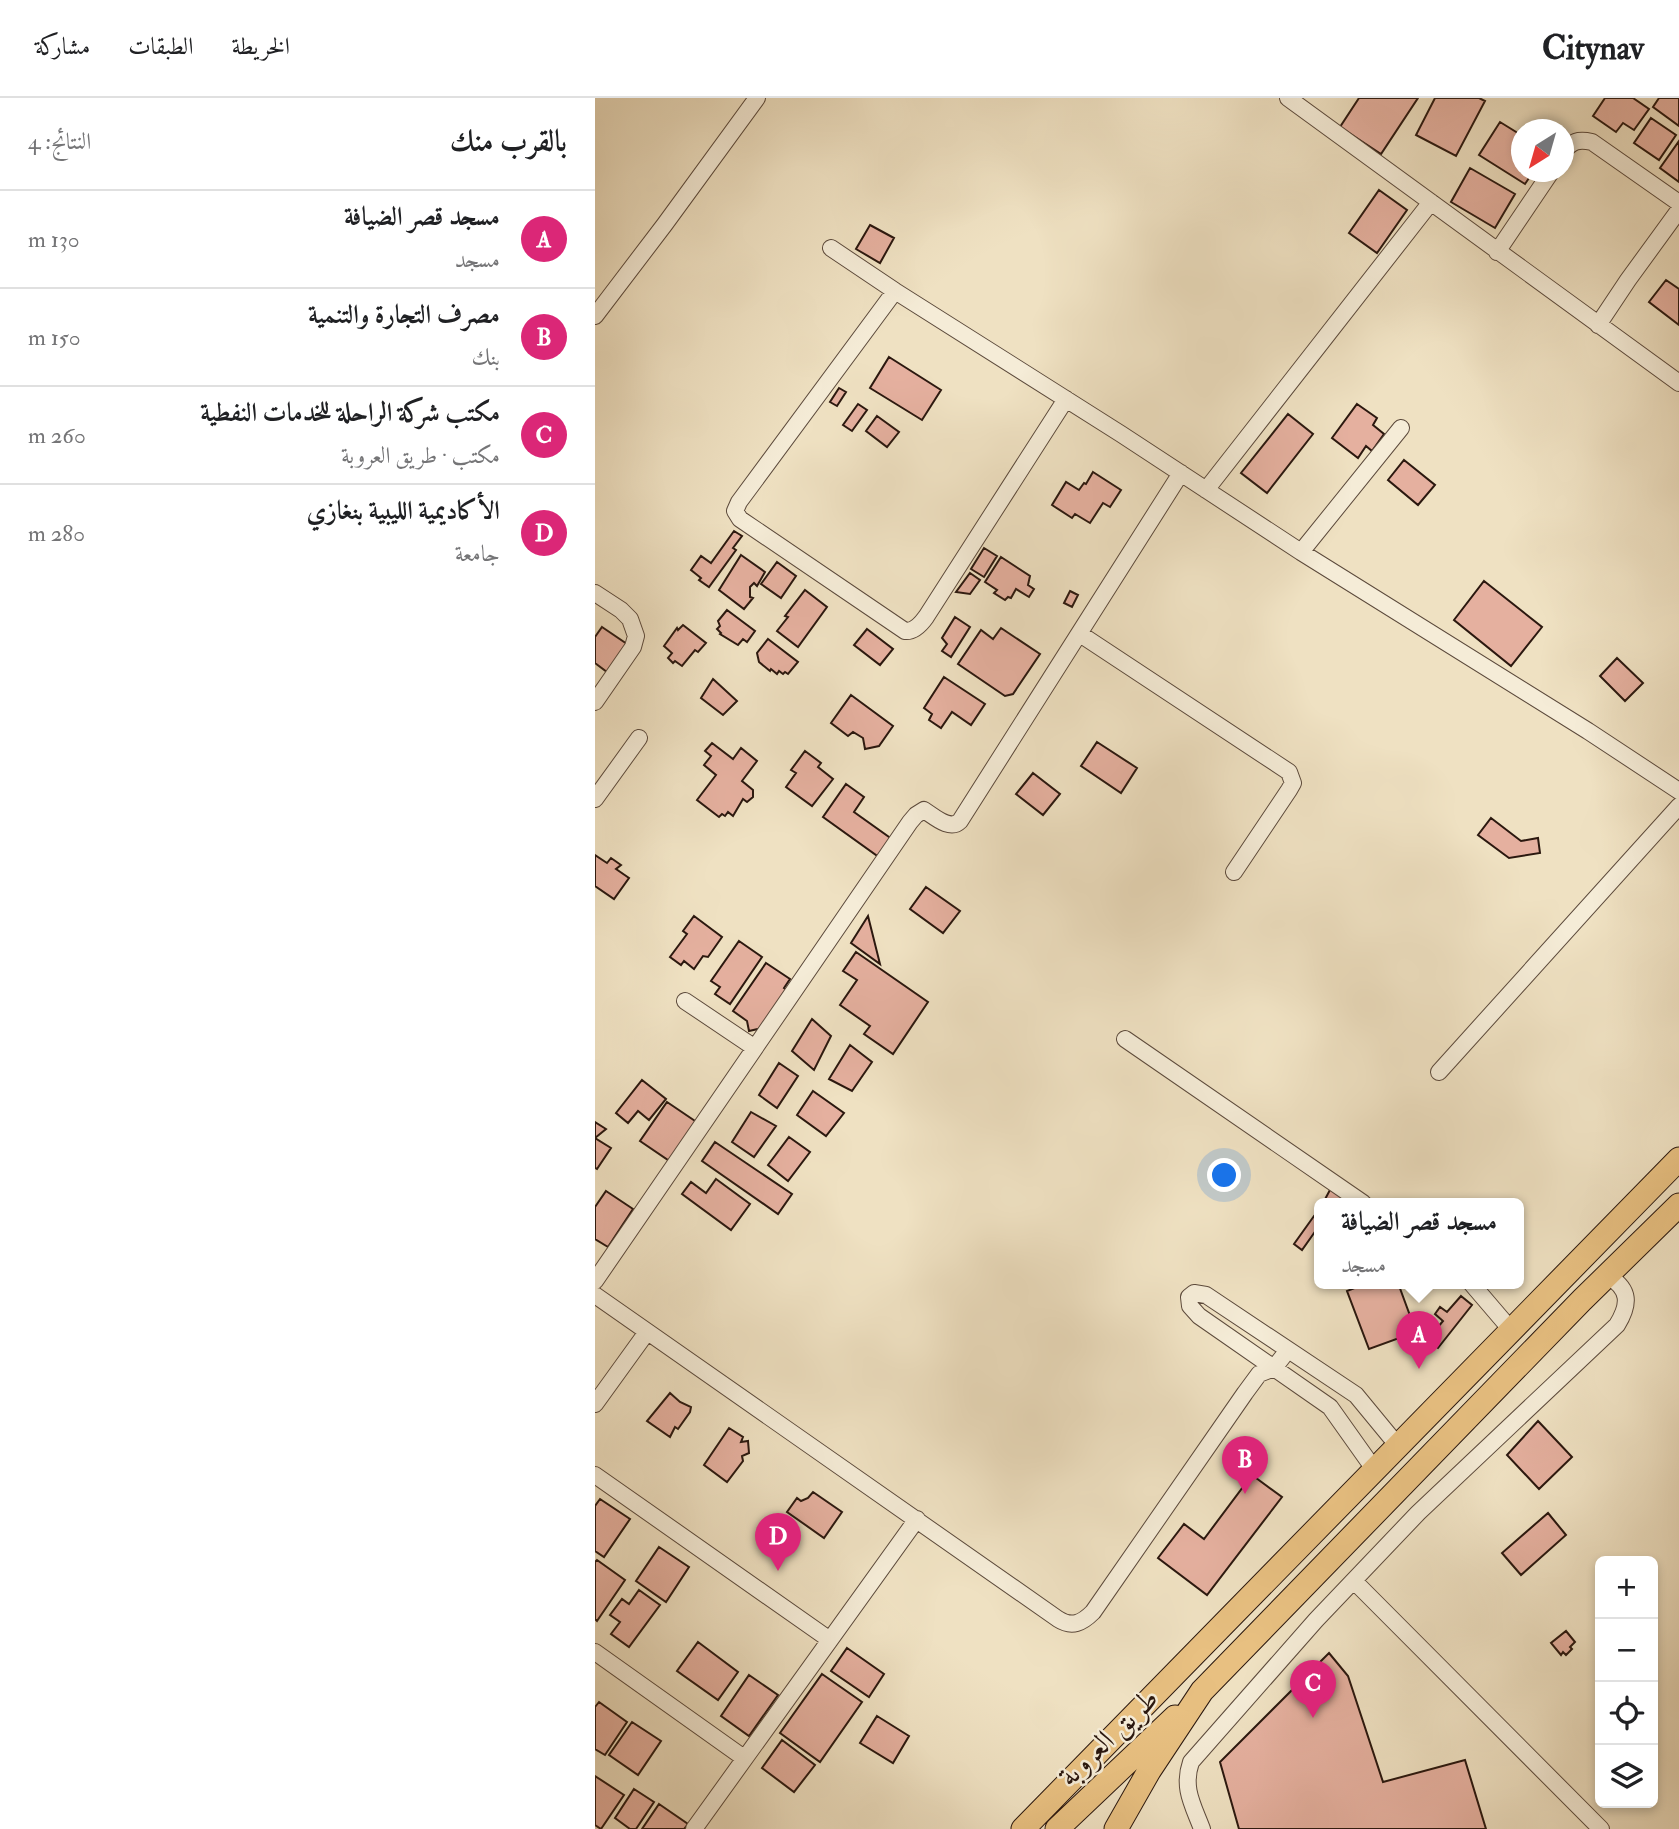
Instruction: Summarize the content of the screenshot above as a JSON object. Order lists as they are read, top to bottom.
{
  "streets": {
    "highway": ["طريق العروبة"]
  },
  "north": "bottom left",
  "page": {
    "header": "Citynav",
    "nav": ["الخريطة", "الطبقات", "مشاركة"],
    "heading": ["بالقرب منك", "النتائج: 4"],
    "list": [
      {
        "mark": "A",
        "name": "مسجد قصر الضيافة",
        "note": "مسجد",
        "value": "130 m"
      },
      {
        "mark": "B",
        "name": "مصرف التجارة والتنمية",
        "note": "بنك",
        "value": "150 m"
      },
      {
        "mark": "C",
        "name": "مكتب شركة الراحلة للخدمات النفطية",
        "note": "مكتب · طريق العروبة",
        "value": "260 m"
      },
      {
        "mark": "D",
        "name": "الأكاديمية الليبية بنغازي",
        "note": "جامعة",
        "value": "280 m"
      }
    ],
    "popup": ["مسجد قصر الضيافة", "مسجد"],
    "pins": [
      "A",
      "B",
      "D",
      "C"
    ],
    "map_buttons": ["+", "−"]
  }
}
